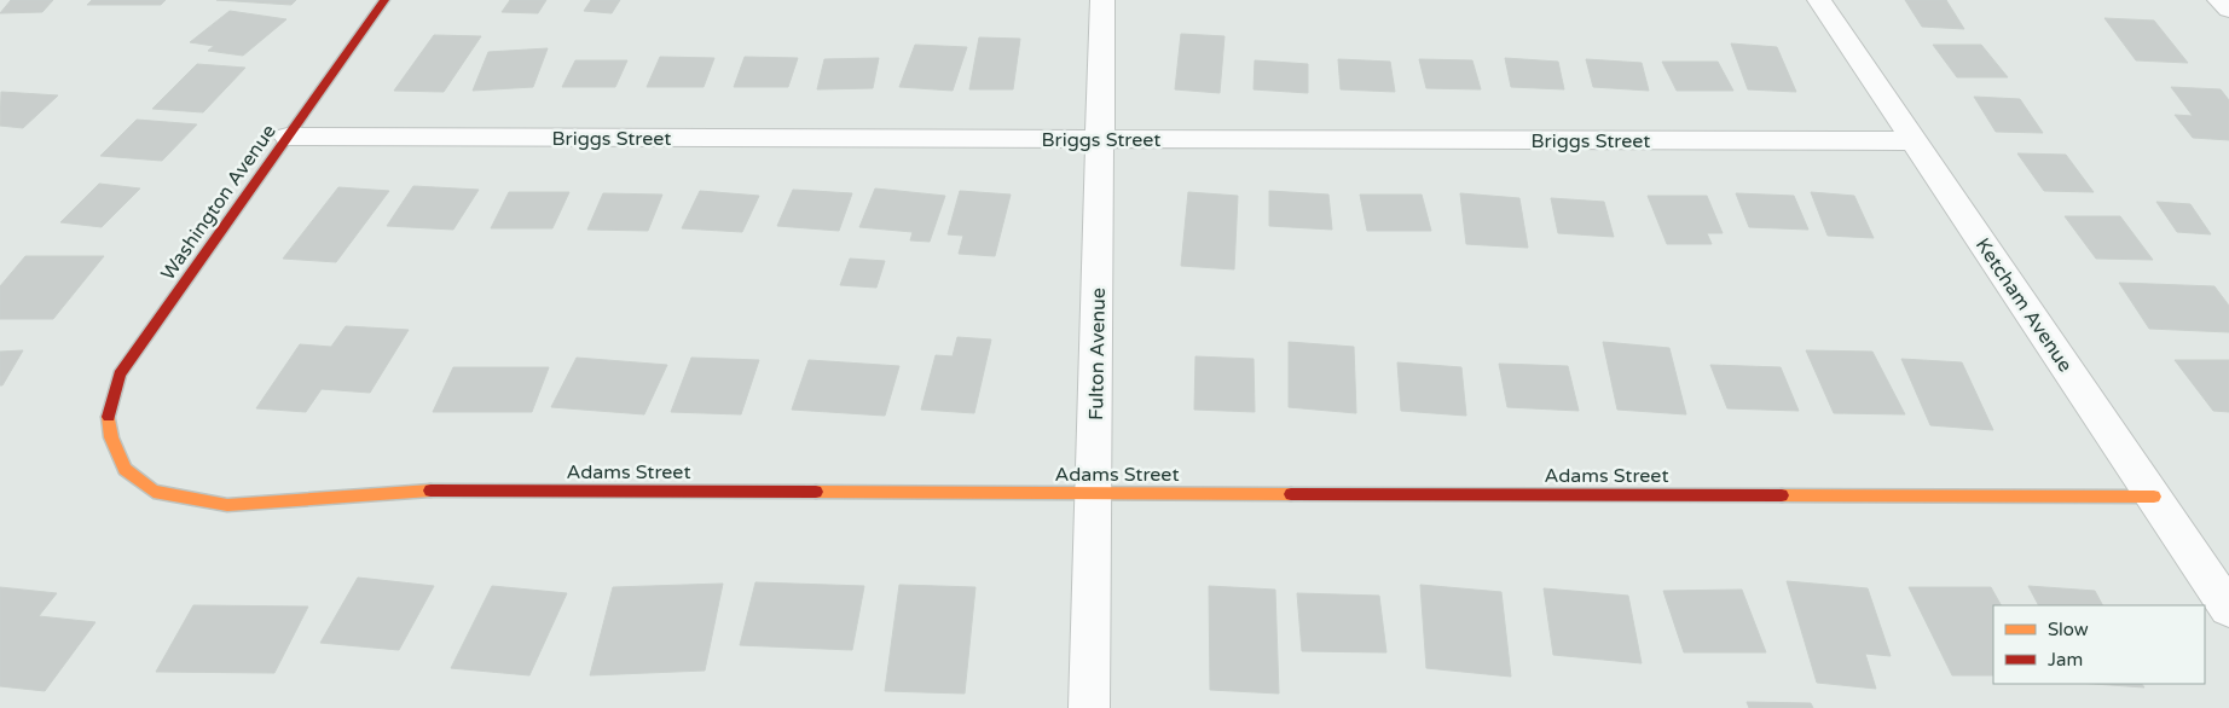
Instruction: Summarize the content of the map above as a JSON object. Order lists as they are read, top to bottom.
{
  "streets": {
    "street": [
      "Briggs Street",
      "Washington Avenue",
      "Ketcham Avenue",
      "Fulton Avenue",
      "Adams Street"
    ]
  },
  "crossings": [
    ["Briggs Street", "Washington Avenue"],
    ["Briggs Street", "Ketcham Avenue"],
    ["Briggs Street", "Fulton Avenue"],
    ["Washington Avenue", "Adams Street"],
    ["Ketcham Avenue", "Adams Street"],
    ["Fulton Avenue", "Adams Street"]
  ],
  "legend": ["Slow", "Jam"]
}
